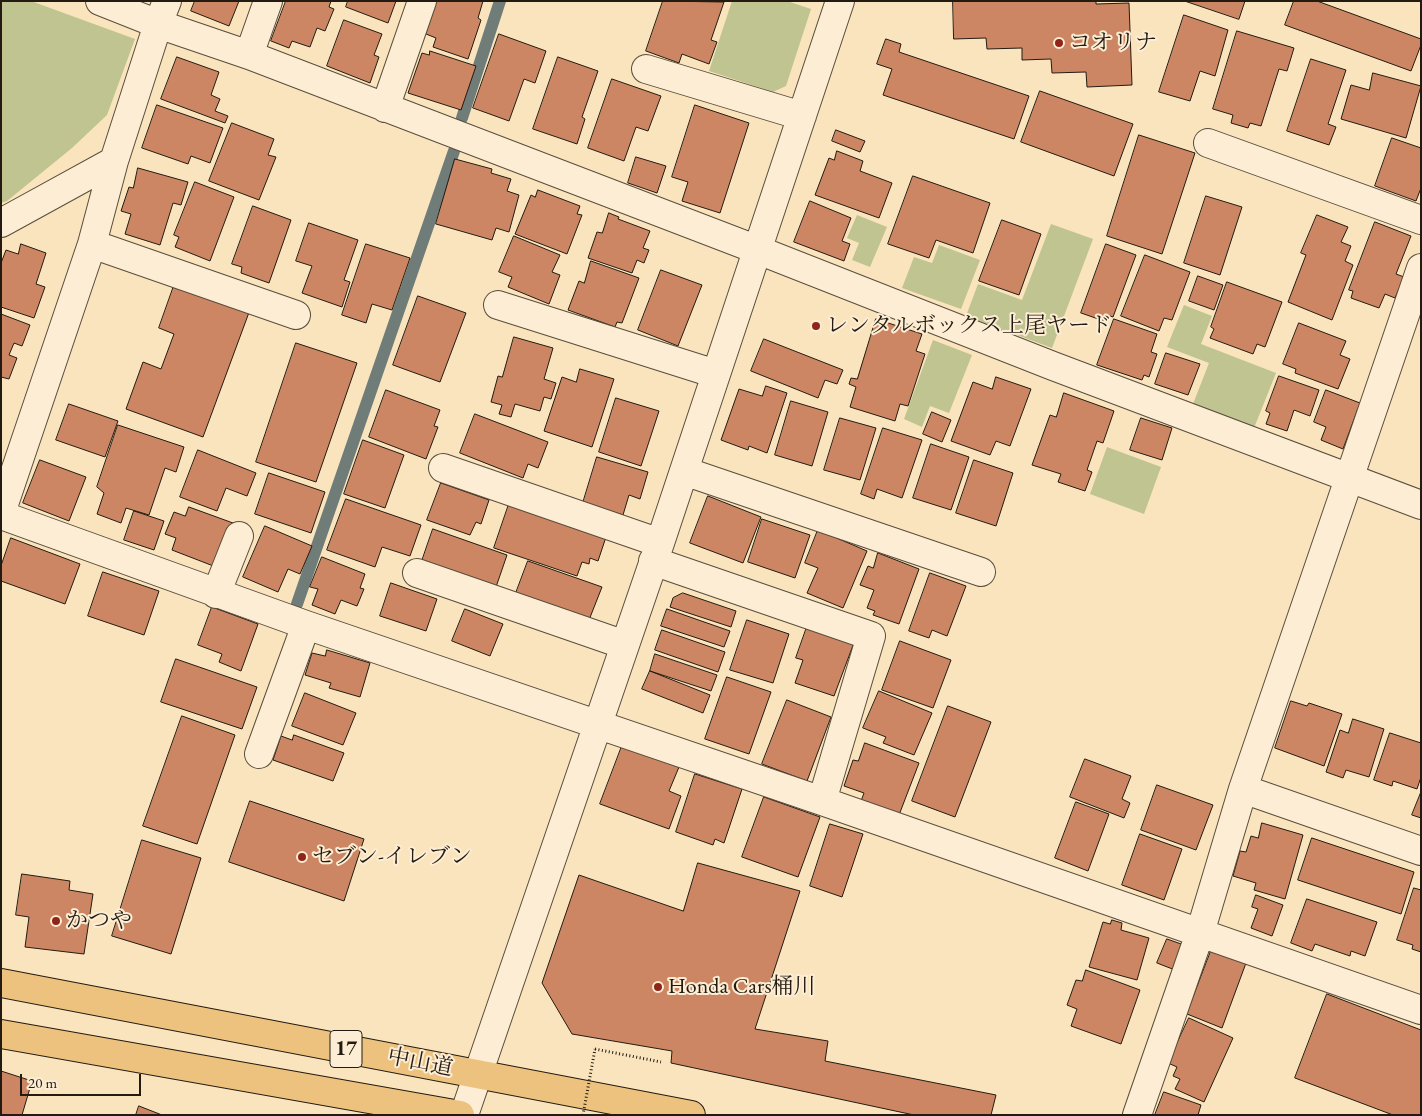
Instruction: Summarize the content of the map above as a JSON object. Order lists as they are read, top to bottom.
{
  "streets": {
    "highway": ["17", "中山道"]
  },
  "places": [
    "コオリナ",
    "レンタルボックス上尾ヤード",
    "セブン-イレブン",
    "かつや",
    "Honda Cars桶川"
  ],
  "scale_bar": "20 m"
}
